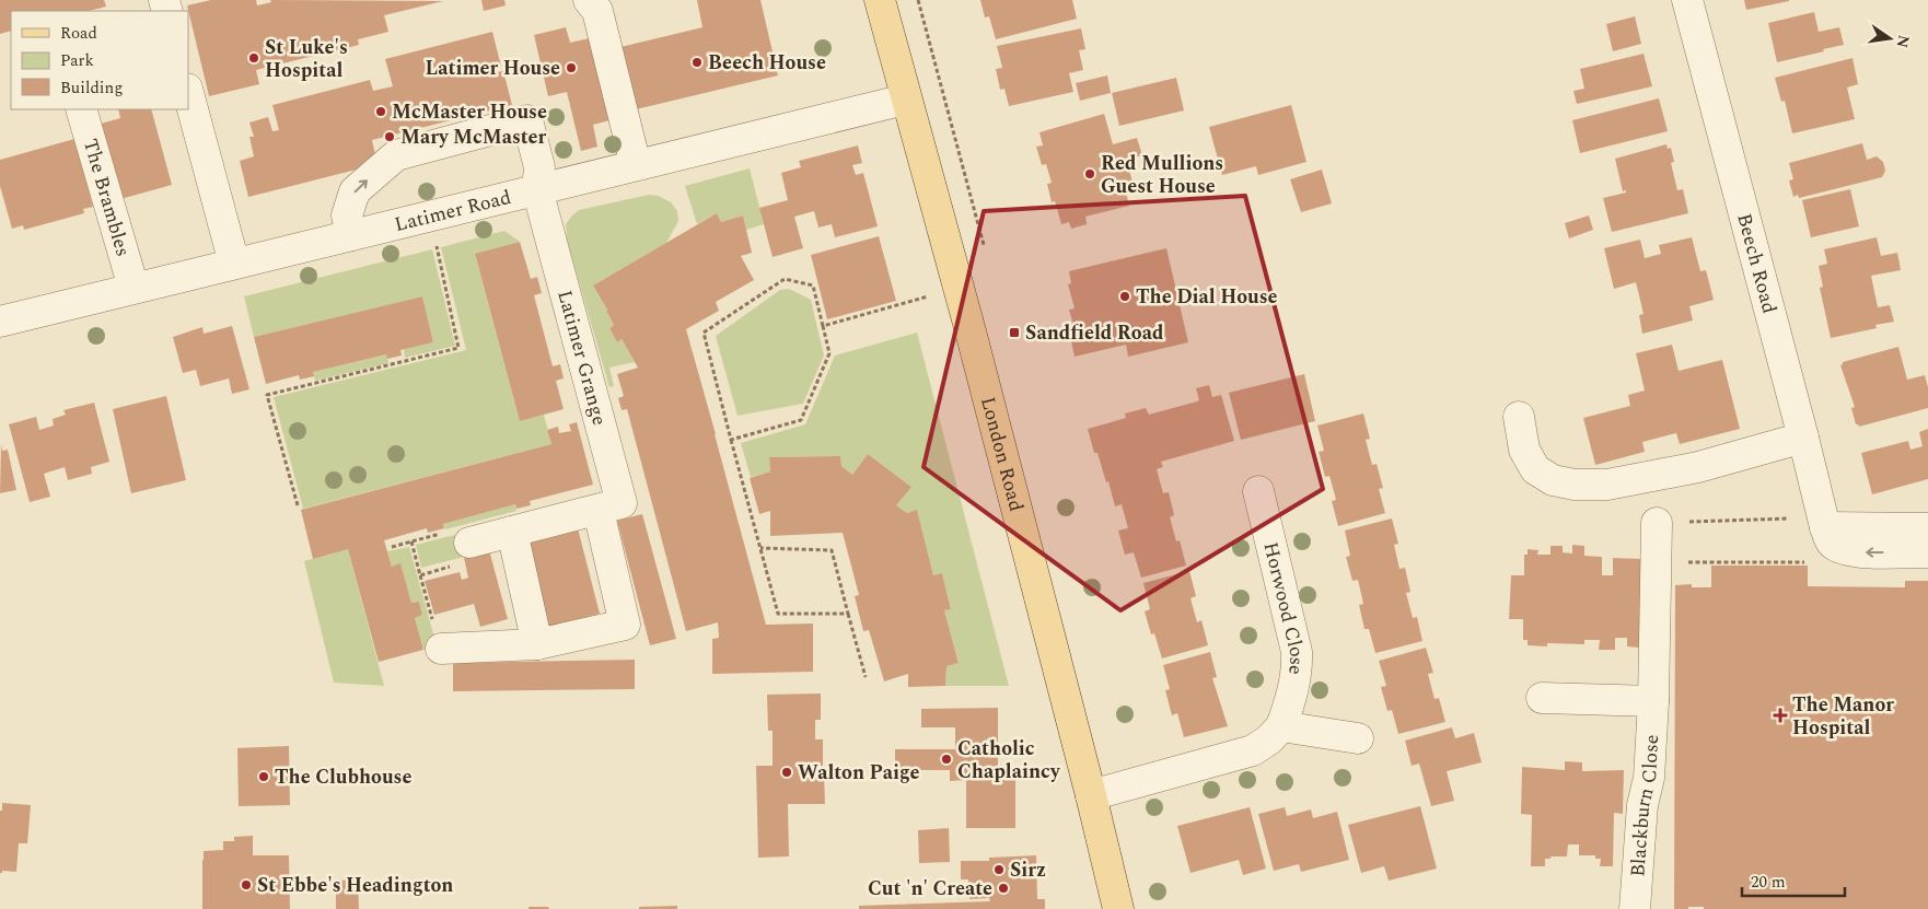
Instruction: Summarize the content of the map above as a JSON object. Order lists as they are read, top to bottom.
{
  "streets": {
    "main road": ["London Road"],
    "street": [
      "The Brambles",
      "Latimer Road",
      "Beech Road",
      "Latimer Grange",
      "Horwood Close",
      "Blackburn Close"
    ]
  },
  "crossings": [
    ["The Brambles", "Latimer Road"],
    ["Latimer Road", "Latimer Grange"],
    ["Latimer Road", "London Road"],
    ["London Road", "Horwood Close"]
  ],
  "places": {
    "other": [
      "St Luke's Hospital",
      "Beech House",
      "Latimer House",
      "McMaster House",
      "Mary McMaster",
      "Red Mullions Guest House",
      "The Dial House",
      "Catholic Chaplaincy",
      "Walton Paige",
      "The Clubhouse",
      "Sirz",
      "St Ebbe's Headington",
      "Cut 'n' Create"
    ],
    "transit": ["Sandfield Road"],
    "health": ["The Manor Hospital"]
  },
  "legend": ["Road", "Park", "Building"],
  "scale_bar": "20 m",
  "north": "right"
}
